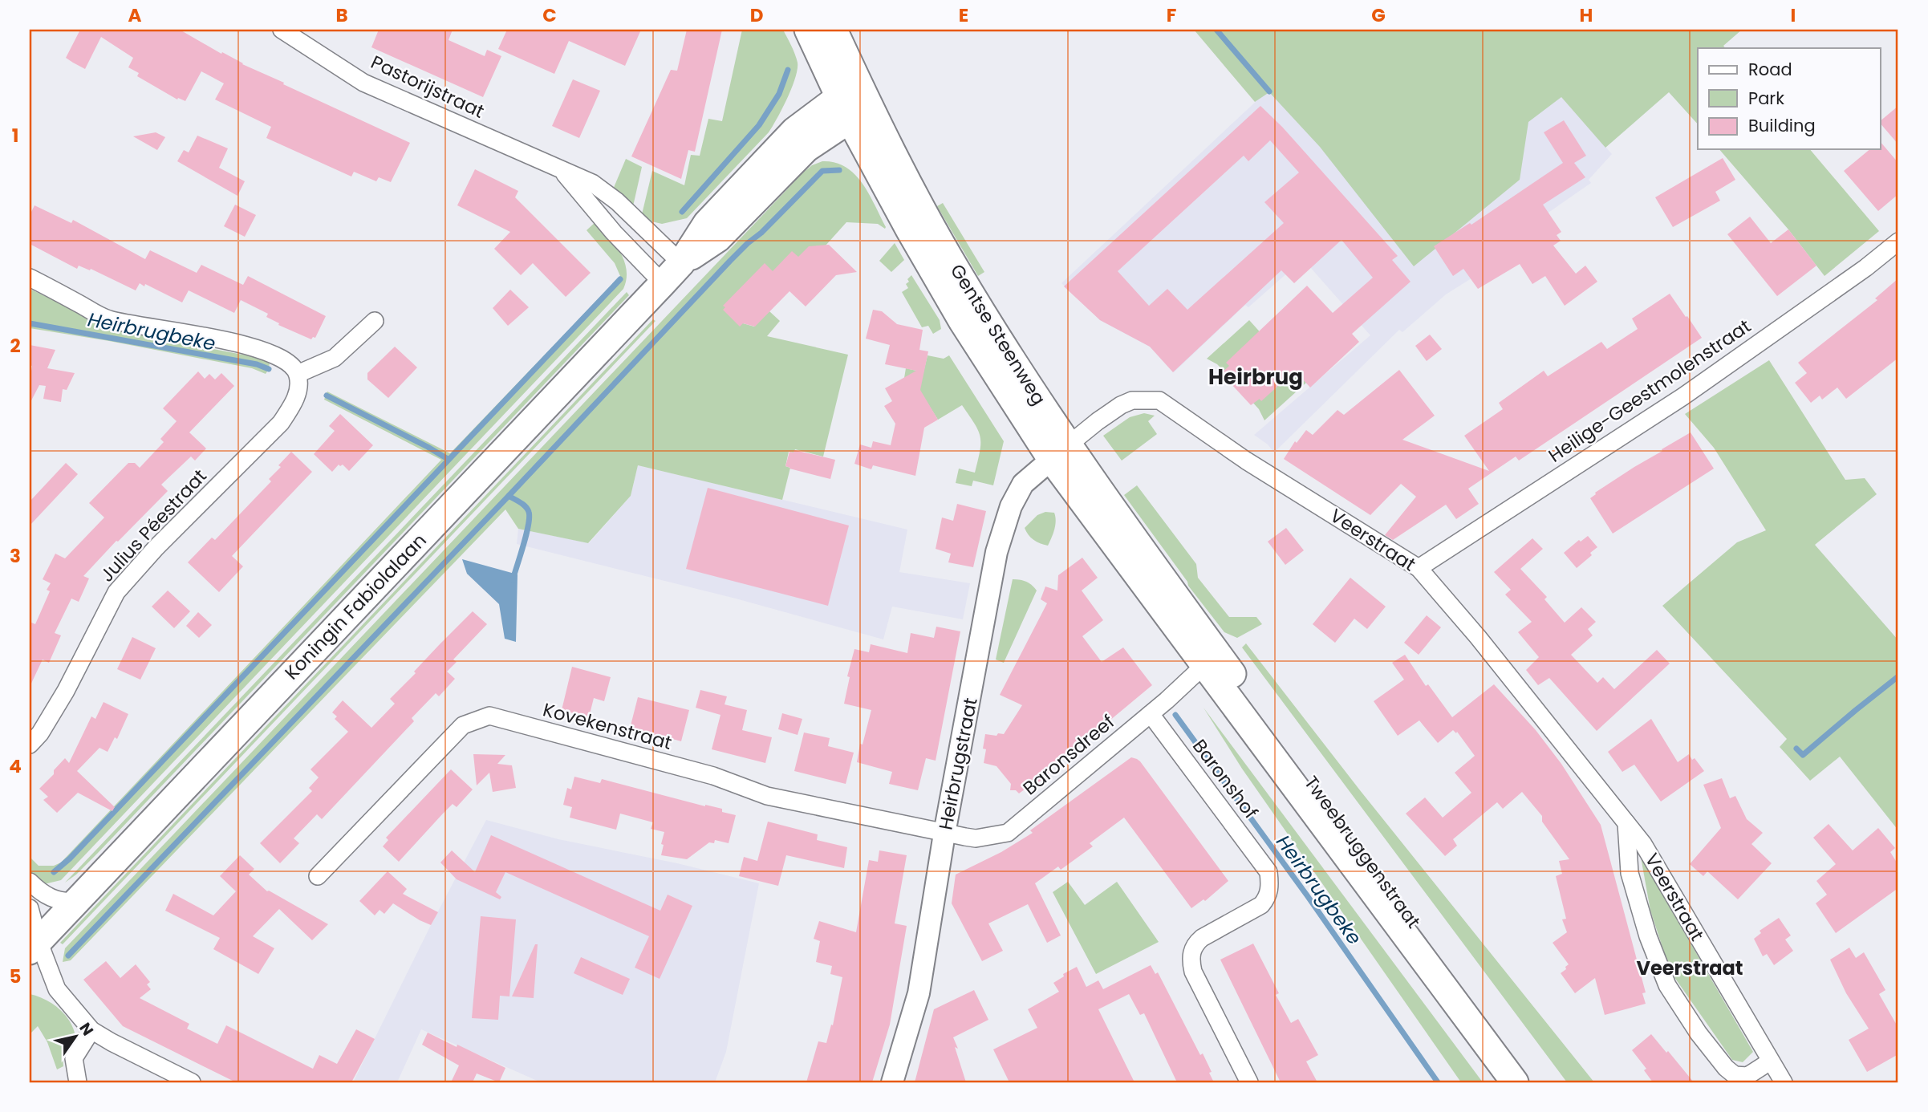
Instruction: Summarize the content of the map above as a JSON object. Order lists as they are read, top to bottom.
{
  "streets": {
    "main road": ["Gentse Steenweg", "Koningin Fabiolalaan", "Tweebruggenstraat"],
    "street": [
      "Pastorijstraat",
      "Heilige-Geestmolenstraat",
      "Julius Péestraat",
      "Veerstraat",
      "Kovekenstraat",
      "Baronsdreef",
      "Heirbrugstraat",
      "Baronshof"
    ]
  },
  "crossings": [
    ["Pastorijstraat", "Koningin Fabiolalaan"],
    ["Gentse Steenweg", "Veerstraat"],
    ["Gentse Steenweg", "Koningin Fabiolalaan"],
    ["Gentse Steenweg", "Baronsdreef"],
    ["Gentse Steenweg", "Heirbrugstraat"],
    ["Gentse Steenweg", "Tweebruggenstraat"],
    ["Heilige-Geestmolenstraat", "Veerstraat"],
    ["Veerstraat", "Heirbrugstraat"],
    ["Kovekenstraat", "Baronsdreef"],
    ["Kovekenstraat", "Heirbrugstraat"],
    ["Baronsdreef", "Heirbrugstraat"],
    ["Baronsdreef", "Baronshof"],
    ["Baronsdreef", "Tweebruggenstraat"]
  ],
  "districts": ["Heirbrug", "Veerstraat"],
  "water": ["Heirbrugbeke"],
  "legend": ["Road", "Park", "Building"],
  "north": "top right",
  "grid": {
    "columns": [
      "A",
      "B",
      "C",
      "D",
      "E",
      "F",
      "G",
      "H",
      "I"
    ],
    "rows": [
      "1",
      "2",
      "3",
      "4",
      "5"
    ]
  }
}
